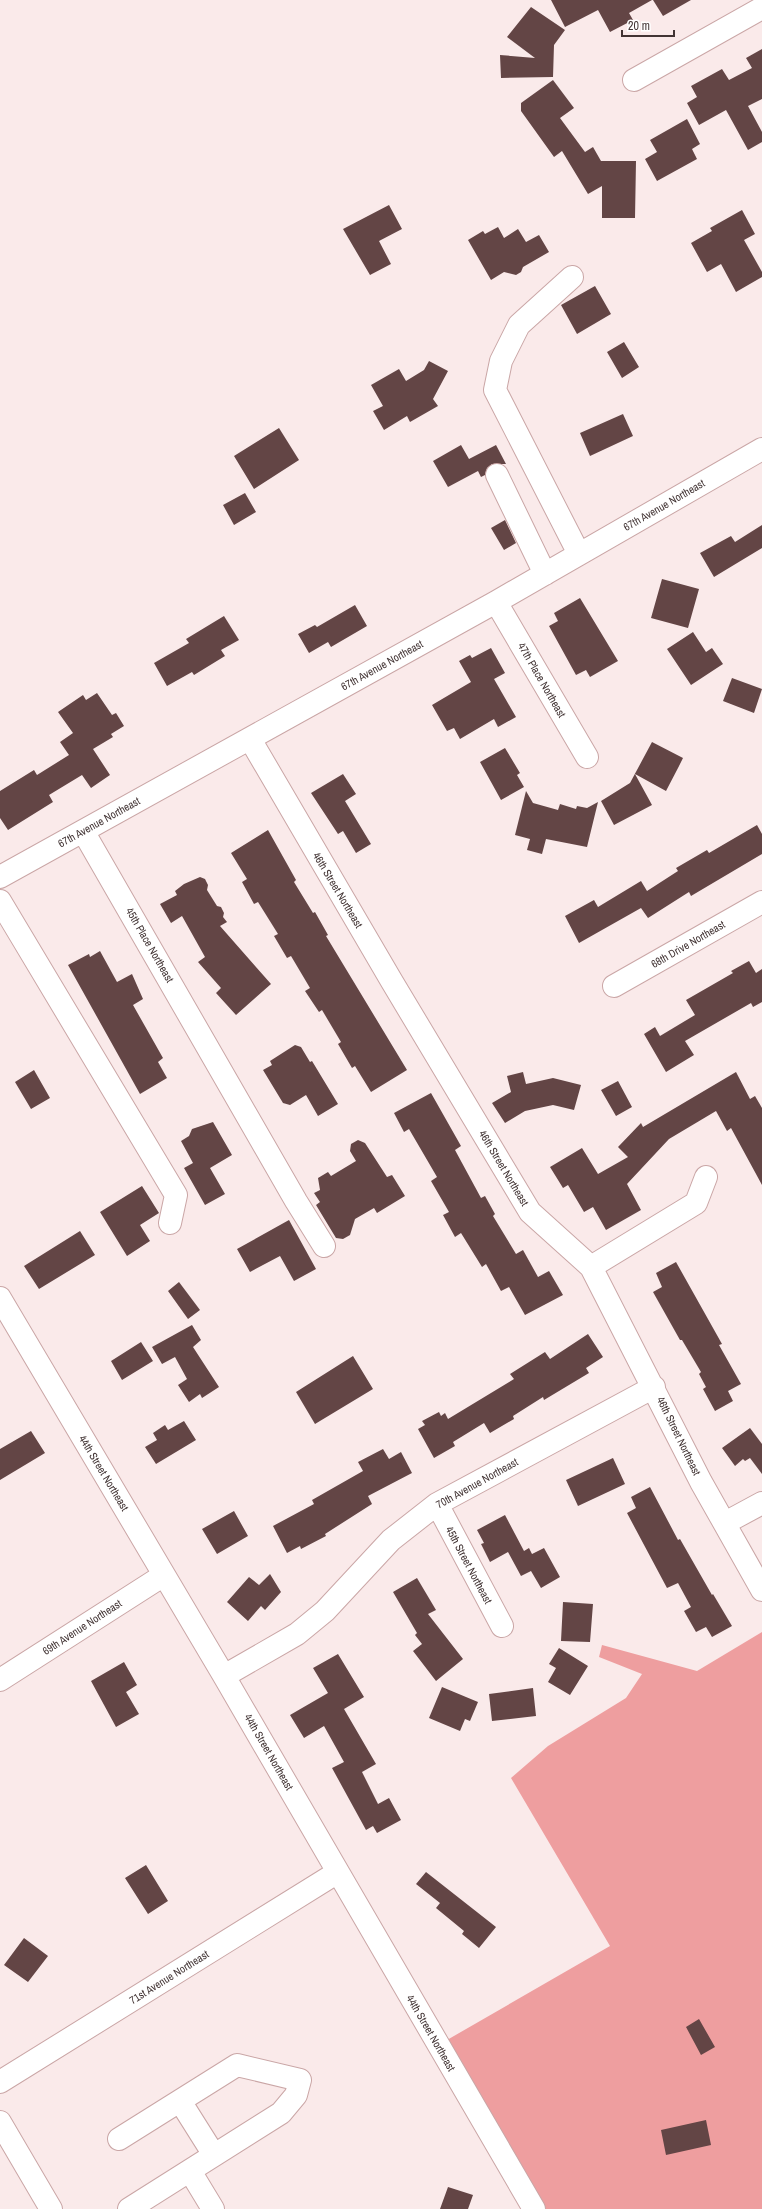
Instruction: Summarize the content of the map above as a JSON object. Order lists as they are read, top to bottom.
{
  "streets": {
    "street": [
      "67th Avenue Northeast",
      "47th Place Northeast",
      "46th Street Northeast",
      "68th Drive Northeast",
      "45th Place Northeast",
      "44th Street Northeast",
      "70th Avenue Northeast",
      "45th Street Northeast",
      "69th Avenue Northeast",
      "71st Avenue Northeast"
    ]
  },
  "crossings": [
    ["67th Avenue Northeast", "47th Place Northeast"],
    ["67th Avenue Northeast", "46th Street Northeast"],
    ["67th Avenue Northeast", "45th Place Northeast"],
    ["46th Street Northeast", "70th Avenue Northeast"],
    ["44th Street Northeast", "70th Avenue Northeast"],
    ["44th Street Northeast", "69th Avenue Northeast"],
    ["44th Street Northeast", "71st Avenue Northeast"],
    ["70th Avenue Northeast", "45th Street Northeast"]
  ],
  "scale_bar": "20 m"
}
